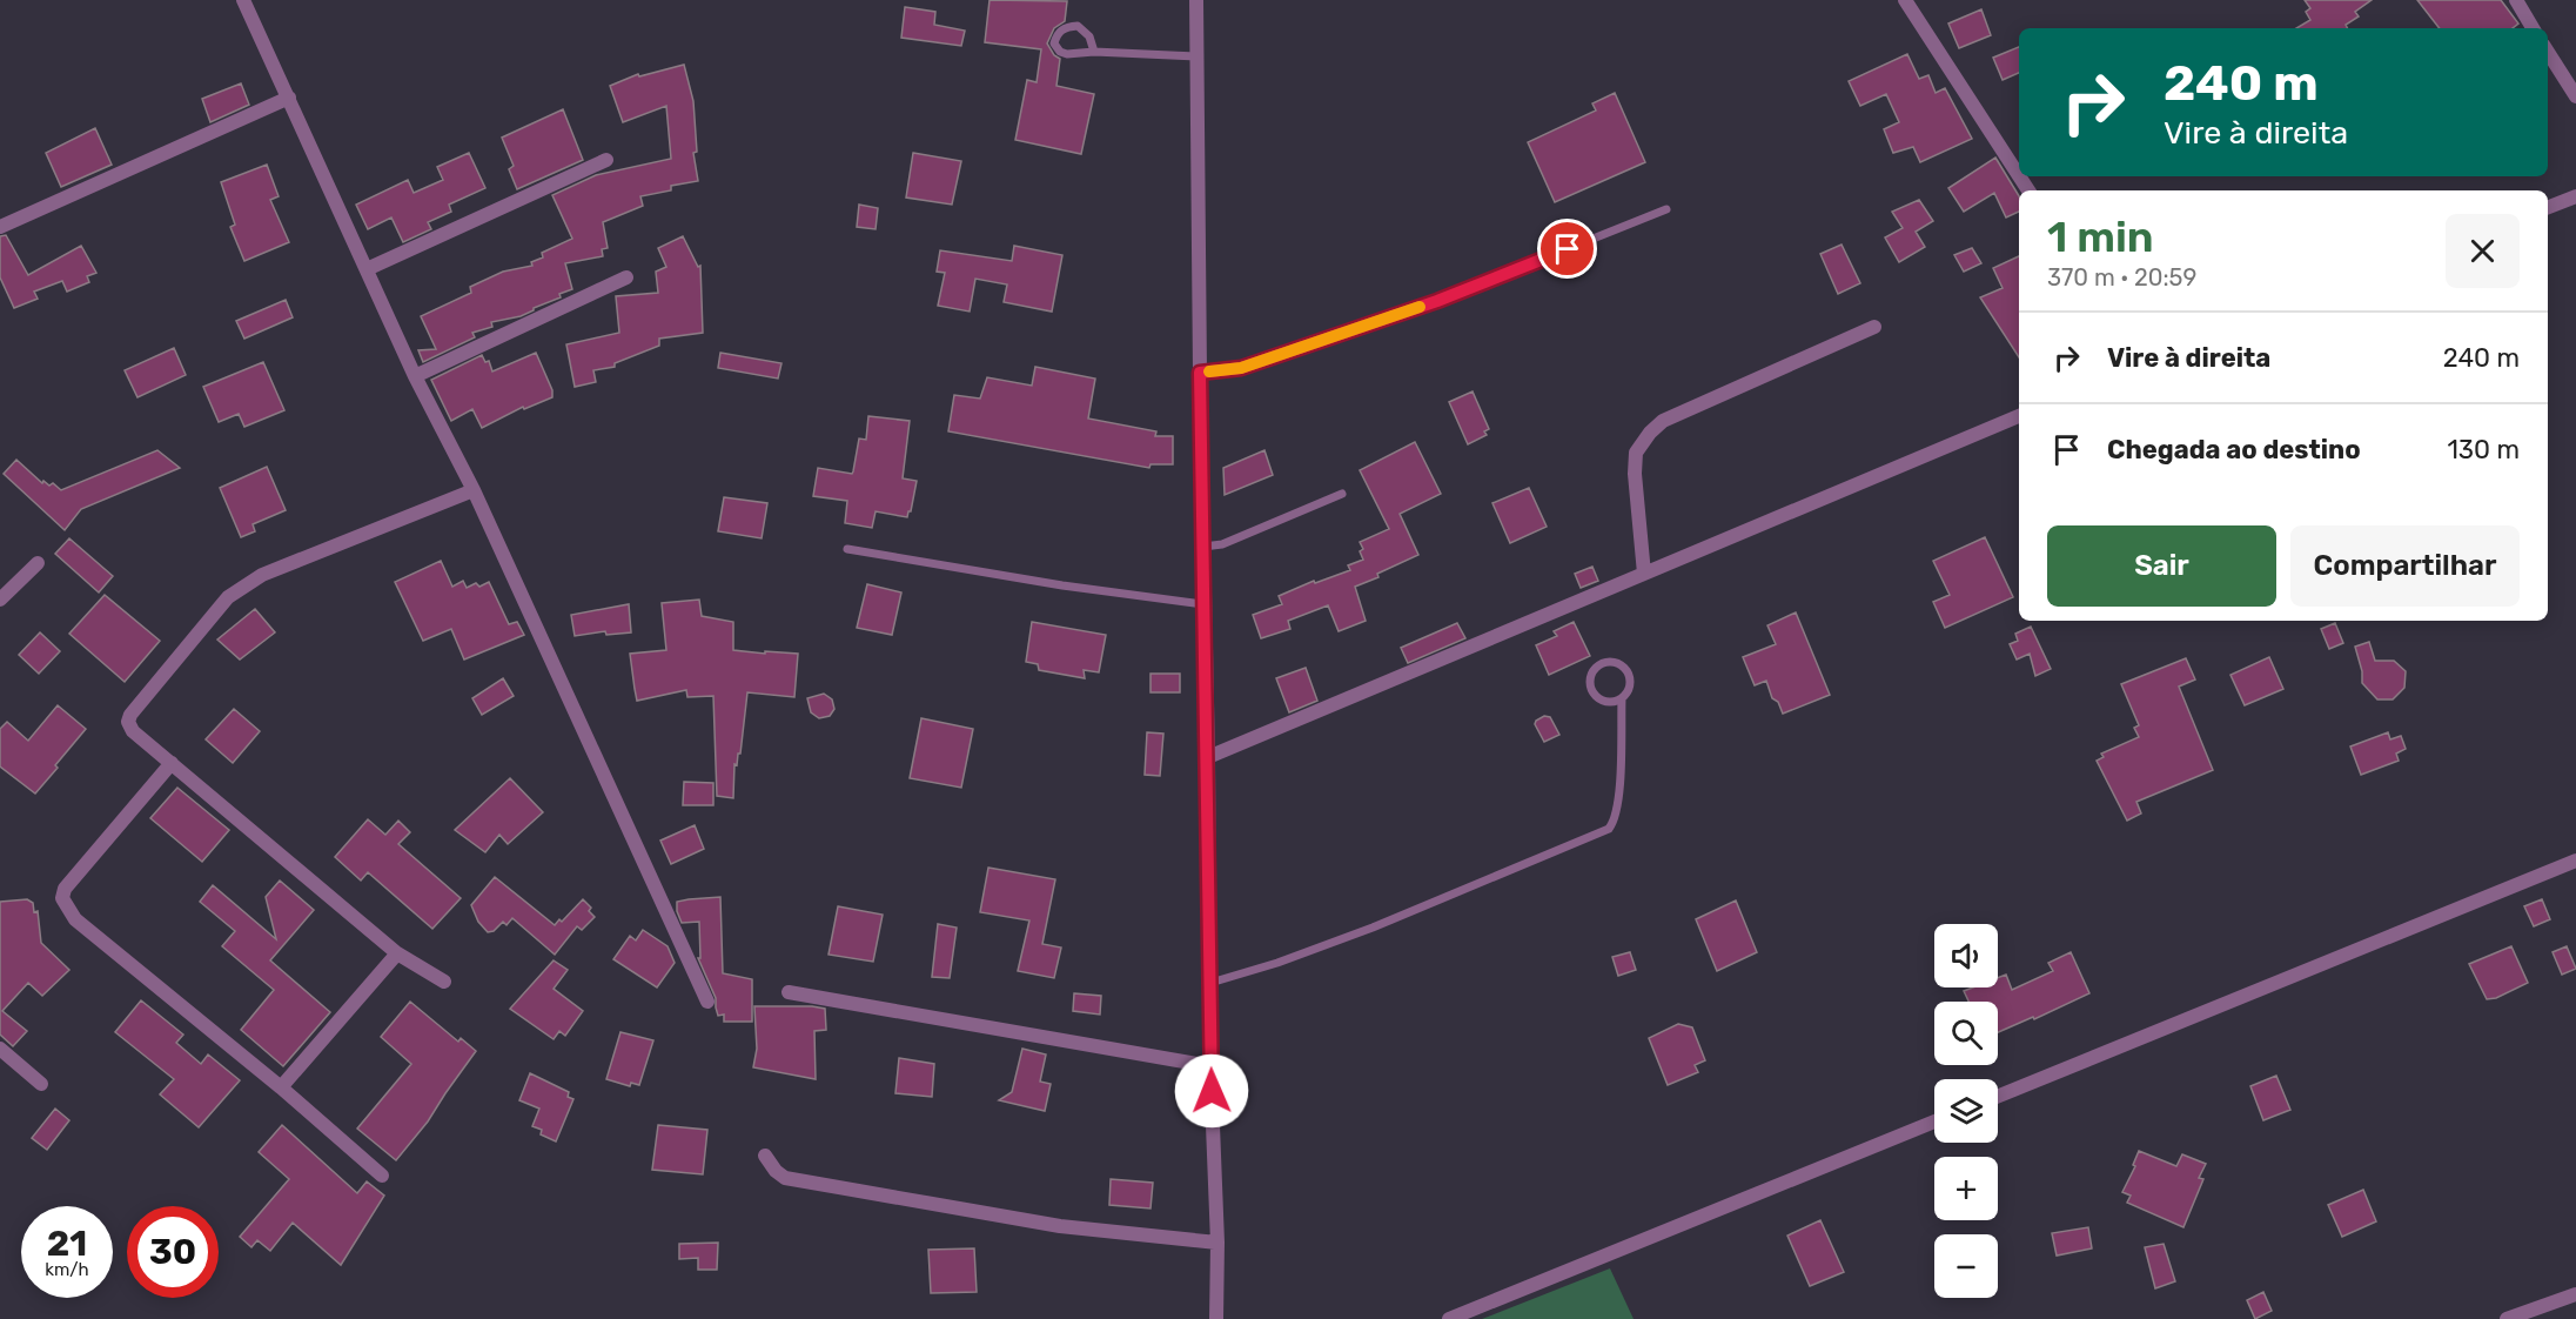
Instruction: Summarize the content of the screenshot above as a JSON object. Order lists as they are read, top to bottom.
{
  "page": {
    "turn": ["240 m", "Vire à direita"],
    "heading": ["1 min", "370 m · 20:59"],
    "list": [
      {
        "name": "Vire à direita",
        "value": "240 m"
      },
      {
        "name": "Chegada ao destino",
        "value": "130 m"
      }
    ],
    "buttons": ["Sair", "Compartilhar"],
    "map_buttons": ["+", "−"],
    "speed": "21 km/h",
    "limit": "30"
  }
}
